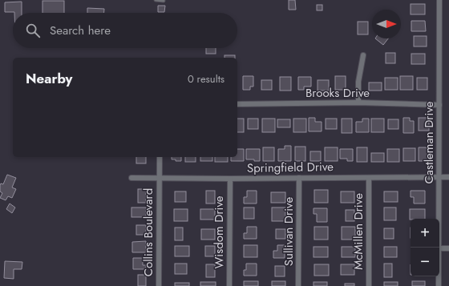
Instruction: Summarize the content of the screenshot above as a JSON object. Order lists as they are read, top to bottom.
{
  "streets": {
    "street": [
      "Brooks Drive",
      "Castleman Drive",
      "Springfield Drive",
      "Sullivan Drive",
      "McMillen Drive",
      "Collins Boulevard",
      "Wisdom Drive"
    ]
  },
  "crossings": [
    ["Brooks Drive", "Castleman Drive"],
    ["Castleman Drive", "Springfield Drive"],
    ["Springfield Drive", "Sullivan Drive"],
    ["Springfield Drive", "McMillen Drive"],
    ["Springfield Drive", "Collins Boulevard"],
    ["Springfield Drive", "Wisdom Drive"]
  ],
  "north": "right",
  "page": {
    "search": "Search here",
    "heading": ["Nearby", "0 results"],
    "map_buttons": ["+", "−"]
  }
}
